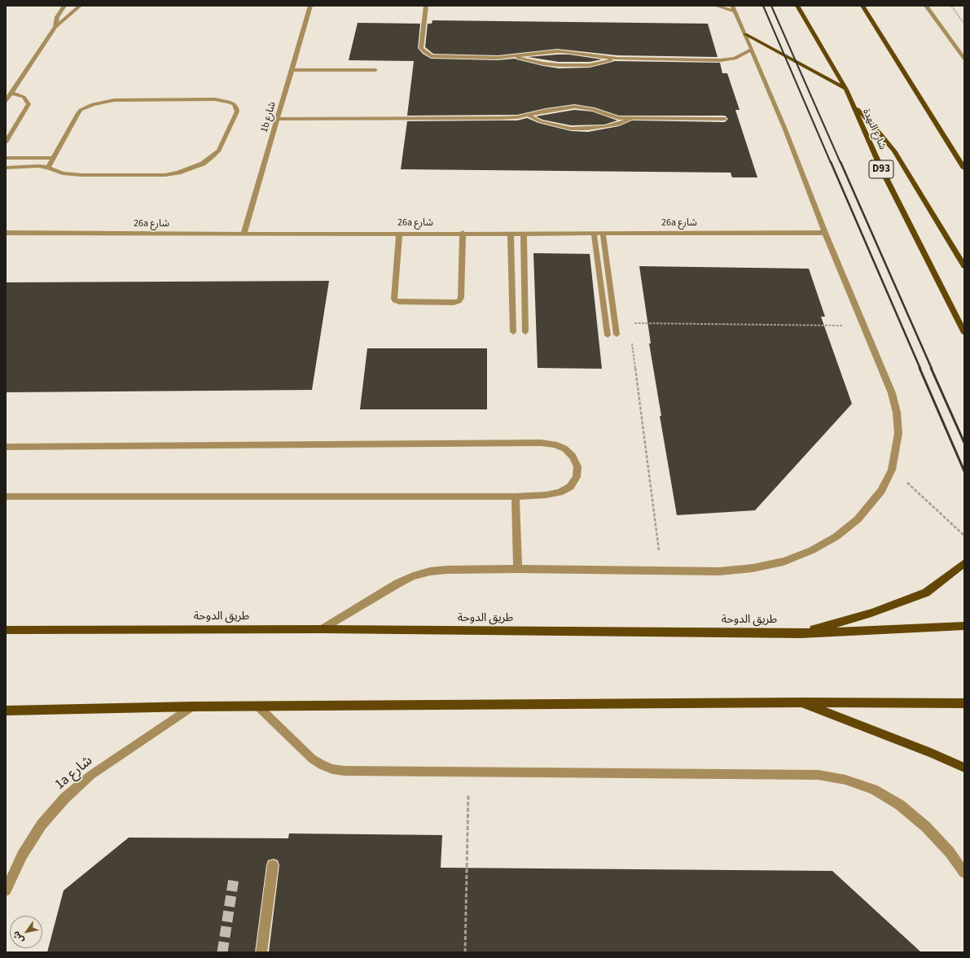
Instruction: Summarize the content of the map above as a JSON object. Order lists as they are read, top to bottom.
{
  "streets": {
    "main road": ["شارع النهدة", "D93", "طريق الدوحة"],
    "street": ["1b شارع", "26a شارع", "1a شارع"]
  },
  "crossings": [
    ["1b شارع", "26a شارع"]
  ],
  "north": "bottom left"
}
